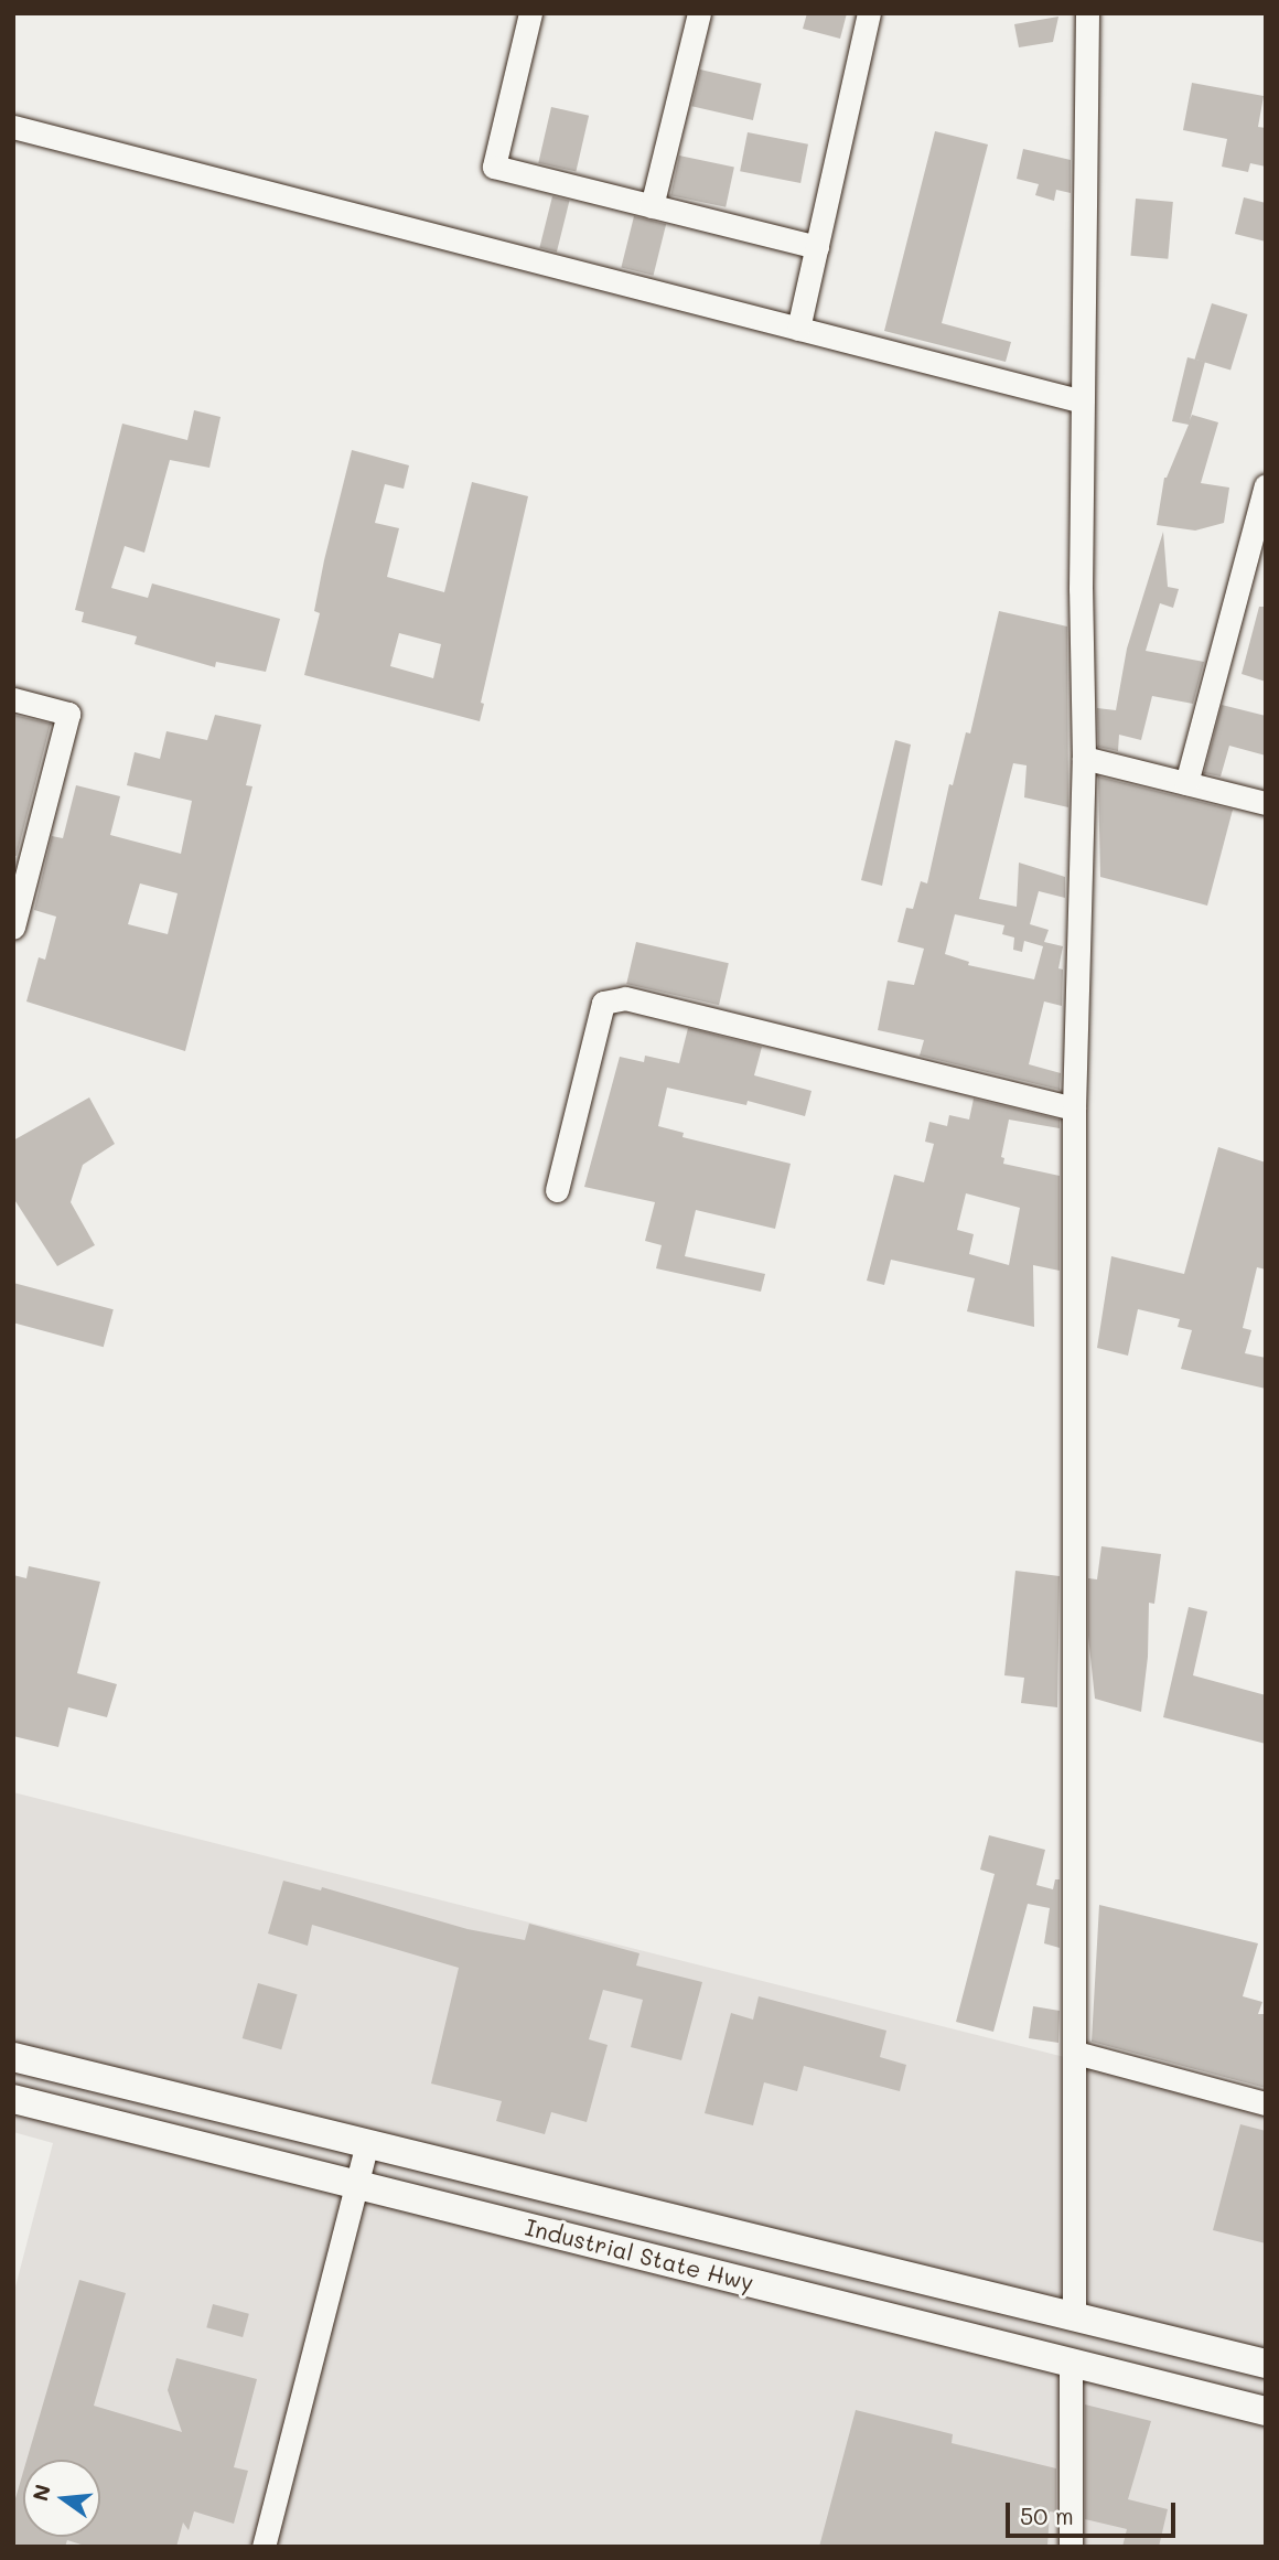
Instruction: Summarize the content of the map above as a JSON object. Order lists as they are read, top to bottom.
{
  "streets": {
    "main road": ["Industrial State Hwy"]
  },
  "scale_bar": "50 m",
  "north": "left"
}
